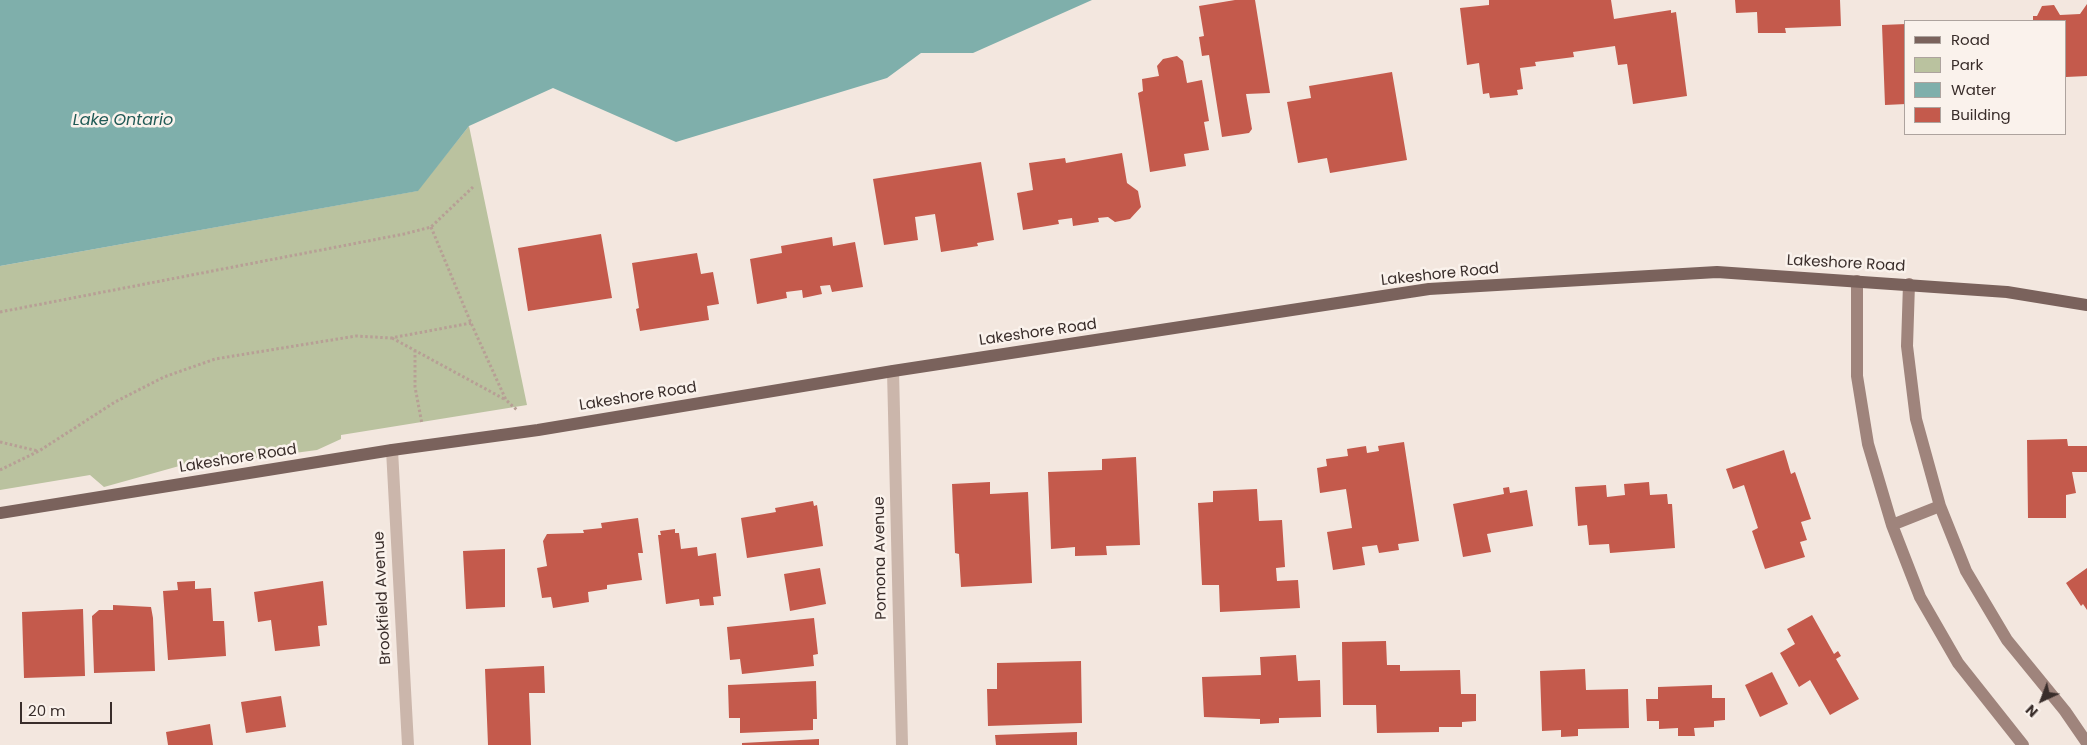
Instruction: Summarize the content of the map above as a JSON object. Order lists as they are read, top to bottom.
{
  "streets": {
    "main road": ["Lakeshore Road"],
    "street": ["Pomona Avenue", "Brookfield Avenue"]
  },
  "crossings": [
    ["Lakeshore Road", "Pomona Avenue"],
    ["Lakeshore Road", "Brookfield Avenue"]
  ],
  "water": ["Lake Ontario"],
  "legend": [
    "Road",
    "Park",
    "Water",
    "Building"
  ],
  "scale_bar": "20 m",
  "north": "bottom left"
}
